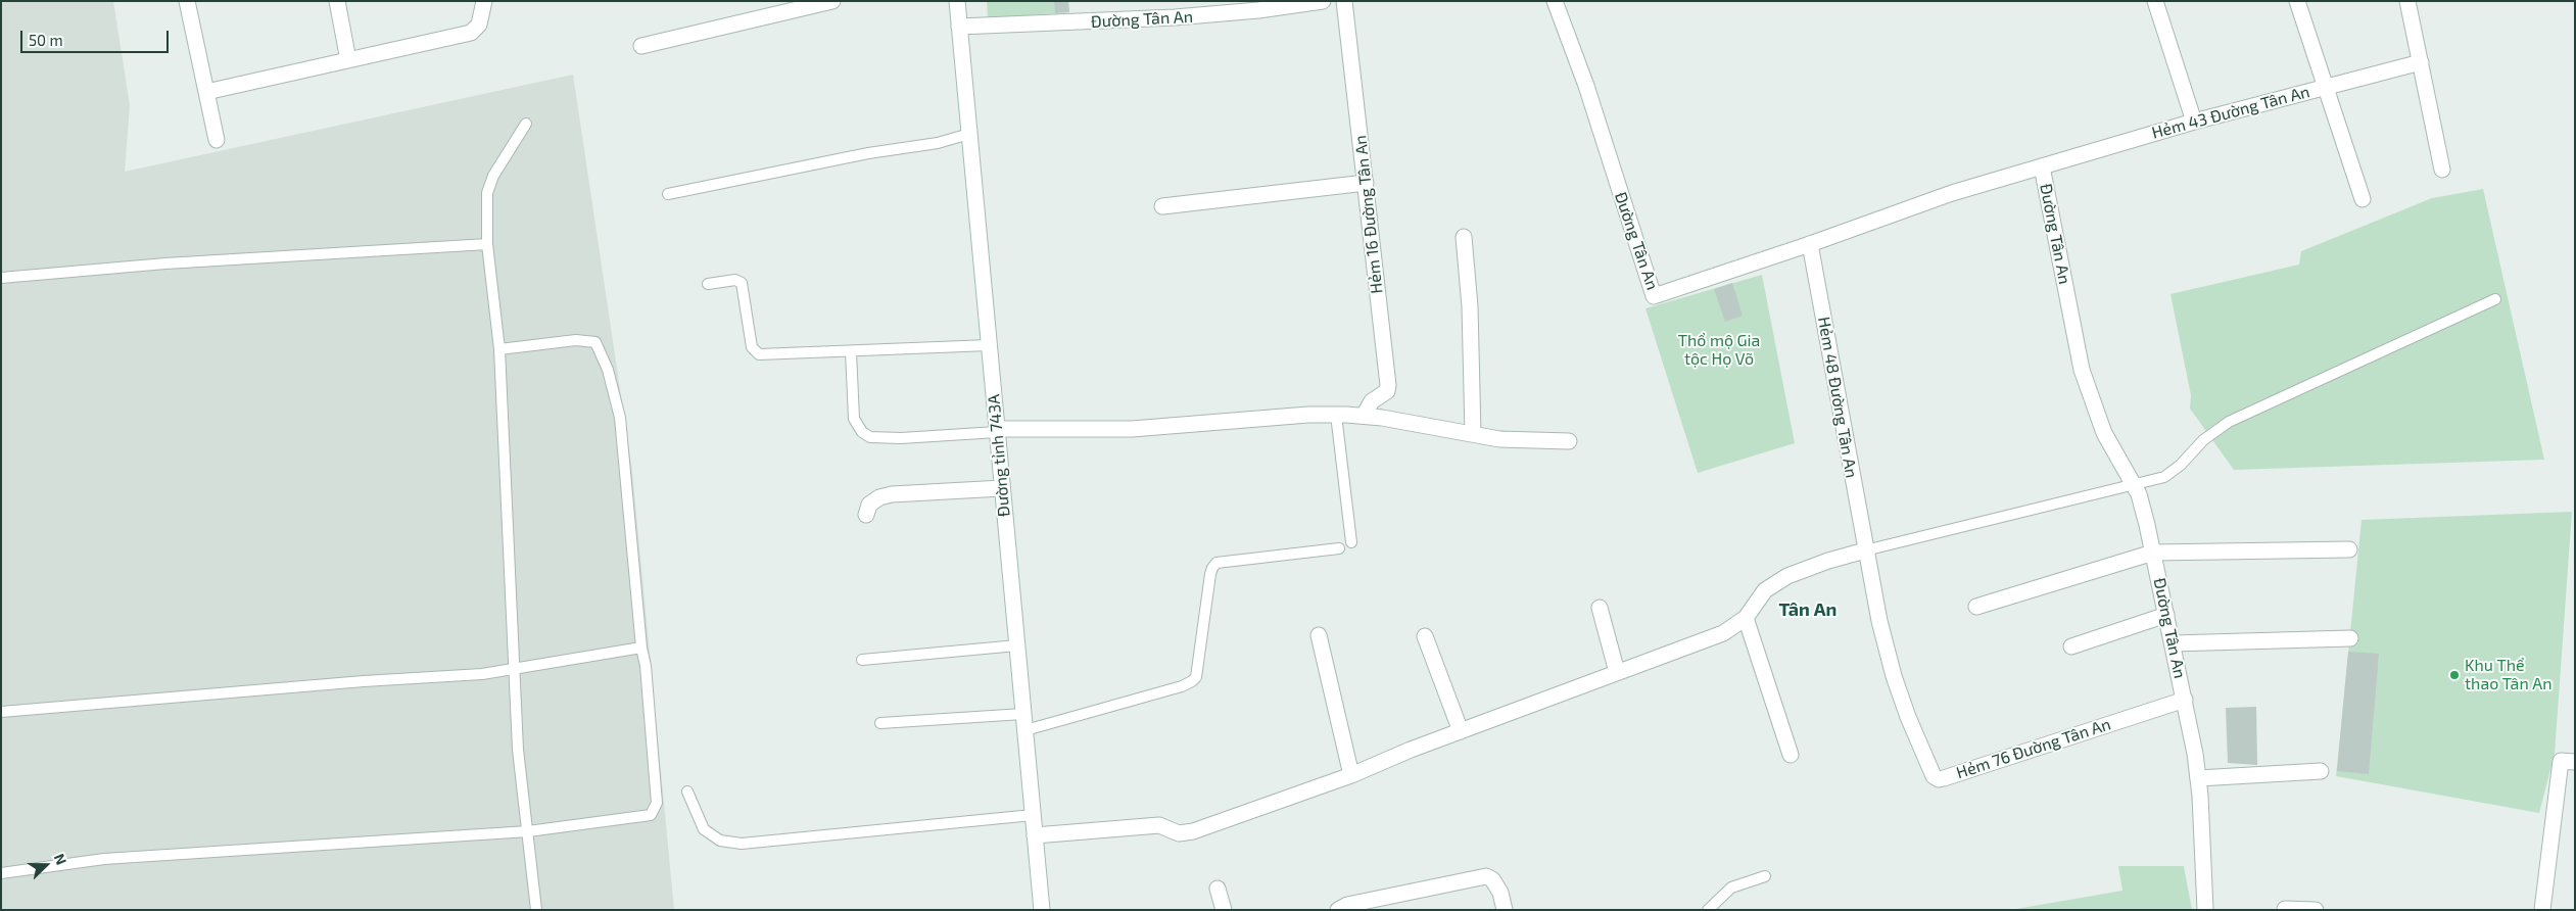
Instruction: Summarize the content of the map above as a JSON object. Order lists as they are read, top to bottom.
{
  "streets": {
    "street": [
      "Đường Tân An",
      "Hẻm 43 Đường Tân An",
      "Hẻm 16 Đường Tân An",
      "Hẻm 48 Đường Tân An",
      "Đường tỉnh 743A",
      "Hẻm 76 Đường Tân An"
    ]
  },
  "crossings": [
    ["Đường Tân An", "Hẻm 43 Đường Tân An"],
    ["Đường Tân An", "Hẻm 48 Đường Tân An"],
    ["Đường Tân An", "Đường tỉnh 743A"],
    ["Đường Tân An", "Hẻm 76 Đường Tân An"],
    ["Hẻm 48 Đường Tân An", "Hẻm 76 Đường Tân An"]
  ],
  "districts": ["Tân An"],
  "parks": ["Thổ mộ Gia tộc Họ Võ"],
  "places": ["Khu Thể thao Tân An"],
  "scale_bar": "50 m",
  "north": "right"
}
